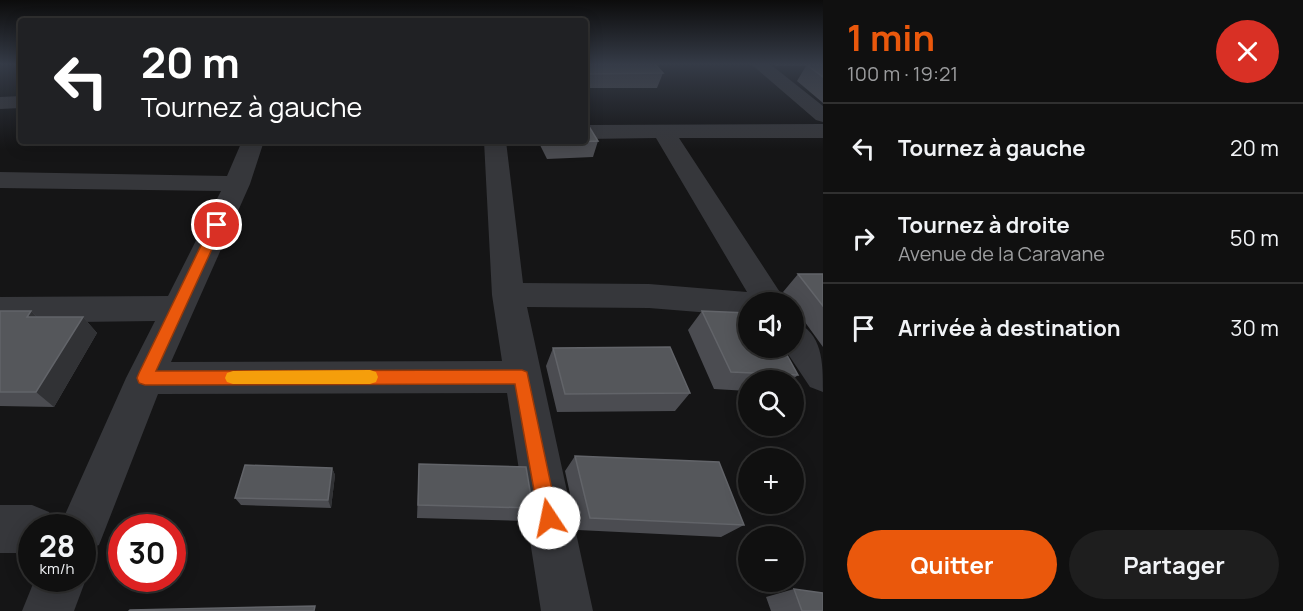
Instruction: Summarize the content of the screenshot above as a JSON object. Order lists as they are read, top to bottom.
{
  "page": {
    "heading": ["1 min", "100 m · 19:21"],
    "turn": ["20 m", "Tournez à gauche"],
    "list": [
      {
        "name": "Tournez à gauche",
        "value": "20 m"
      },
      {
        "name": "Tournez à droite",
        "note": "Avenue de la Caravane",
        "value": "50 m"
      },
      {
        "name": "Arrivée à destination",
        "value": "30 m"
      }
    ],
    "map_buttons": ["+", "−"],
    "speed": "28 km/h",
    "limit": "30",
    "buttons": ["Quitter", "Partager"]
  }
}
